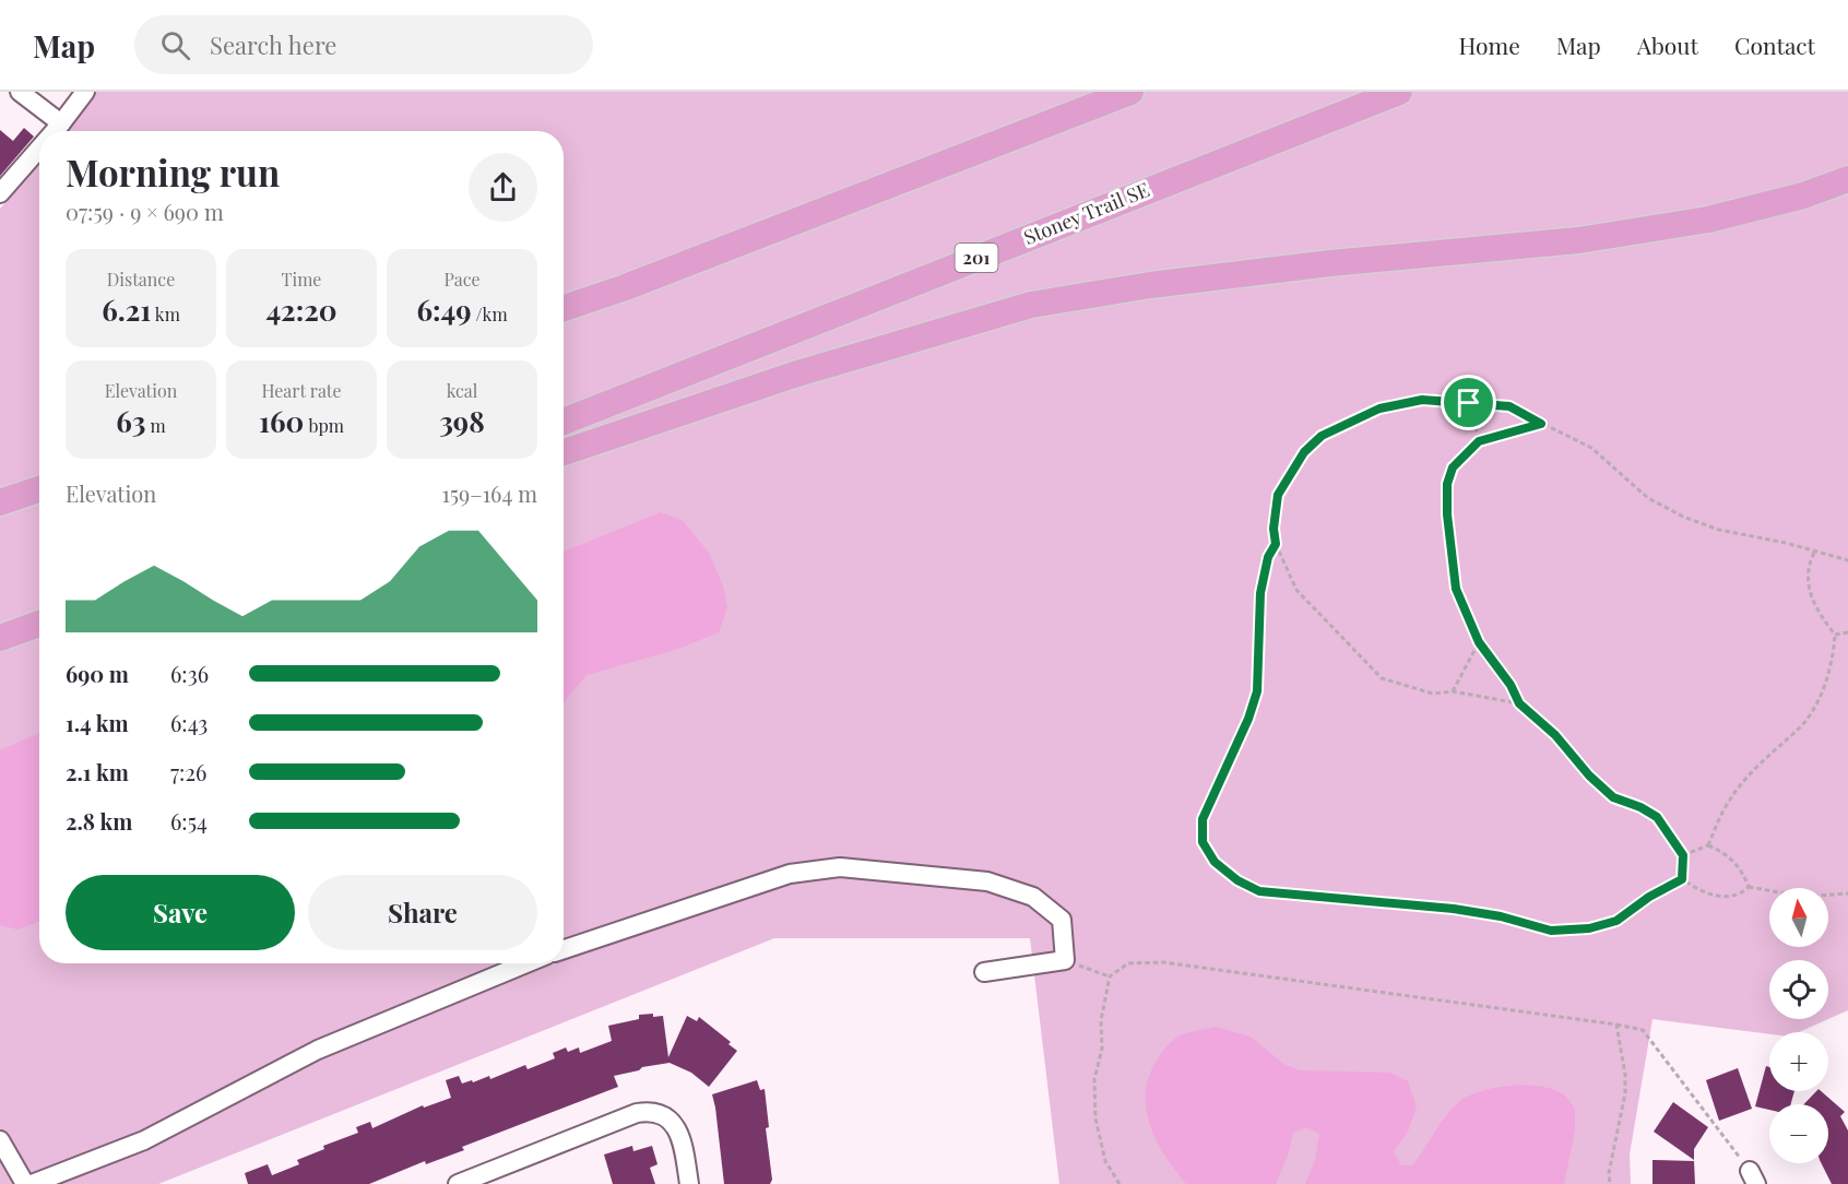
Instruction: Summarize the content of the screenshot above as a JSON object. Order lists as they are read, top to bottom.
{
  "streets": {
    "highway": ["Stoney Trail SE", "201"]
  },
  "north": "top",
  "page": {
    "header": "Map",
    "search": "Search here",
    "nav": [
      "Home",
      "Map",
      "About",
      "Contact"
    ],
    "heading": ["Morning run", "07:59 · 9 × 690 m"],
    "stats": [
      ["Distance", "6.21 km"],
      ["Time", "42:20"],
      ["Pace", "6:49 /km"],
      ["Elevation", "63 m"],
      ["Heart rate", "160 bpm"],
      ["kcal", "398"]
    ],
    "chart": ["Elevation", "159–164 m"],
    "list": [
      {
        "name": "690 m",
        "note": "6:36"
      },
      {
        "name": "1.4 km",
        "note": "6:43"
      },
      {
        "name": "2.1 km",
        "note": "7:26"
      },
      {
        "name": "2.8 km",
        "note": "6:54"
      }
    ],
    "buttons": ["Save", "Share"],
    "map_buttons": ["+", "−"]
  }
}
